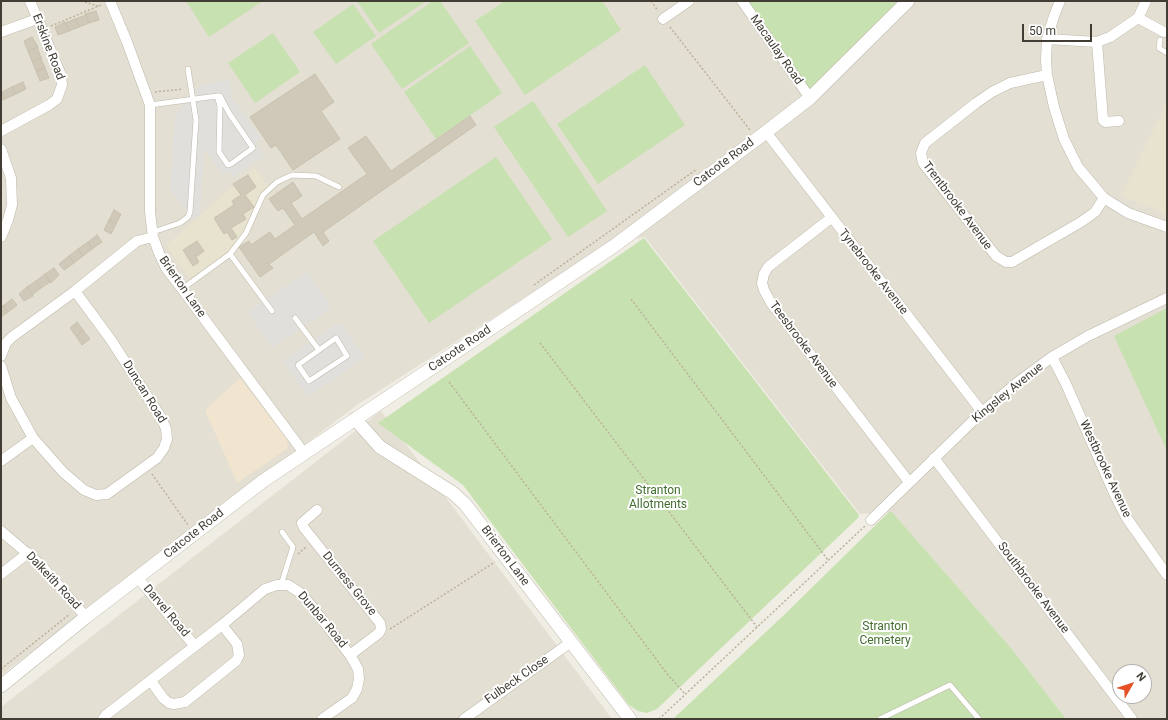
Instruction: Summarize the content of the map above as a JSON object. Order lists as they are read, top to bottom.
{
  "streets": {
    "street": [
      "Erskine Road",
      "Macaulay Road",
      "Catcote Road",
      "Trentbrooke Avenue",
      "Tynebrooke Avenue",
      "Brierton Lane",
      "Teesbrooke Avenue",
      "Duncan Road",
      "Kingsley Avenue",
      "Westbrooke Avenue",
      "Dalkeith Road",
      "Durness Grove",
      "Southbrooke Avenue",
      "Darvel Road",
      "Dunbar Road",
      "Fulbeck Close"
    ]
  },
  "crossings": [
    ["Macaulay Road", "Catcote Road"],
    ["Catcote Road", "Tynebrooke Avenue"],
    ["Catcote Road", "Brierton Lane"],
    ["Catcote Road", "Dalkeith Road"],
    ["Catcote Road", "Darvel Road"],
    ["Tynebrooke Avenue", "Teesbrooke Avenue"],
    ["Tynebrooke Avenue", "Kingsley Avenue"],
    ["Brierton Lane", "Fulbeck Close"],
    ["Teesbrooke Avenue", "Kingsley Avenue"],
    ["Kingsley Avenue", "Westbrooke Avenue"],
    ["Kingsley Avenue", "Southbrooke Avenue"],
    ["Durness Grove", "Dunbar Road"]
  ],
  "parks": ["Stranton Allotments", "Stranton Cemetery"],
  "scale_bar": "50 m",
  "north": "top right"
}
